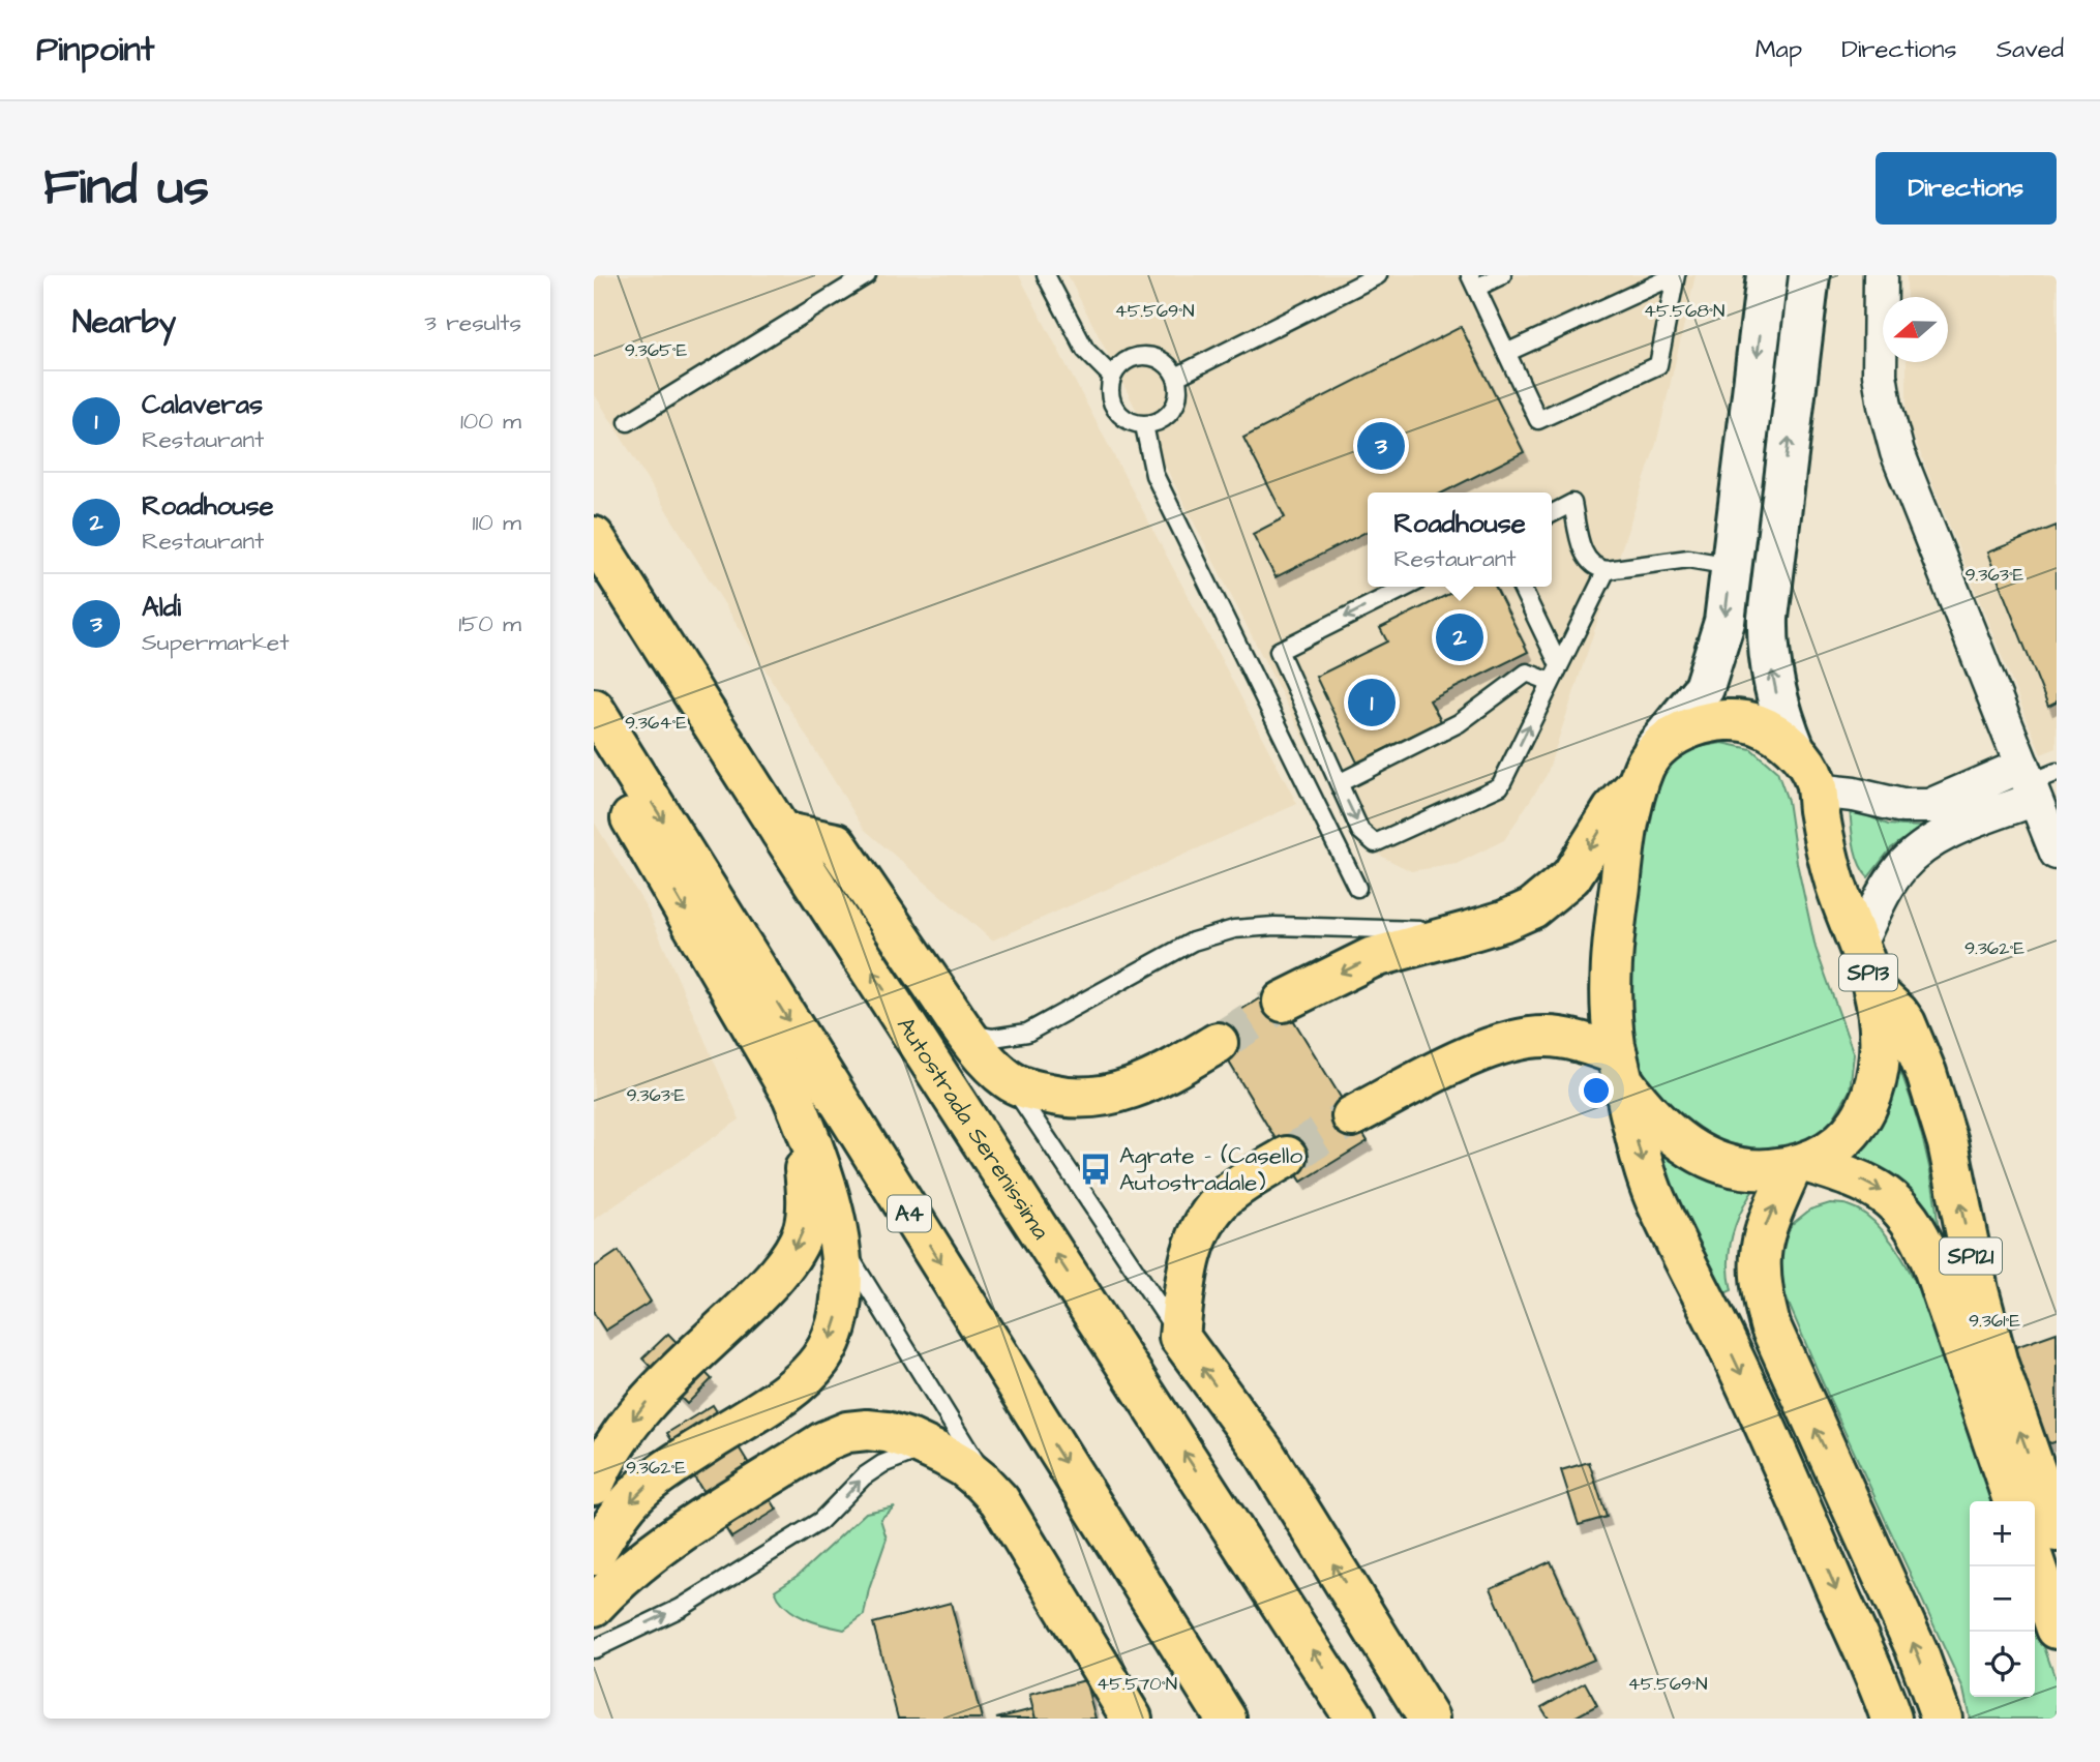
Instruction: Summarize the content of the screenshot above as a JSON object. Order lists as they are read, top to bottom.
{
  "streets": {
    "main road": [
      "SP13",
      "Autostrada Serenissima",
      "A4",
      "SP121"
    ]
  },
  "crossings": [
    ["SP13", "SP121"]
  ],
  "places": {
    "bus stop": ["Agrate - (Casello Autostradale)"]
  },
  "north": "left",
  "page": {
    "header": "Pinpoint",
    "nav": ["Map", "Directions", "Saved"],
    "buttons": "Directions",
    "title": "Find us",
    "heading": ["Nearby", "3 results"],
    "list": [
      {
        "mark": "1",
        "name": "Calaveras",
        "note": "Restaurant",
        "value": "100 m"
      },
      {
        "mark": "2",
        "name": "Roadhouse",
        "note": "Restaurant",
        "value": "110 m"
      },
      {
        "mark": "3",
        "name": "Aldi",
        "note": "Supermarket",
        "value": "150 m"
      }
    ],
    "pins": ["3", "2", "1"],
    "popup": ["Roadhouse", "Restaurant"],
    "map_buttons": ["+", "−"]
  },
  "coordinates": [
    "45.569°N",
    "45.568°N",
    "9.365°E",
    "9.363°E",
    "9.364°E",
    "9.362°E",
    "9.361°E",
    "45.570°N"
  ]
}
